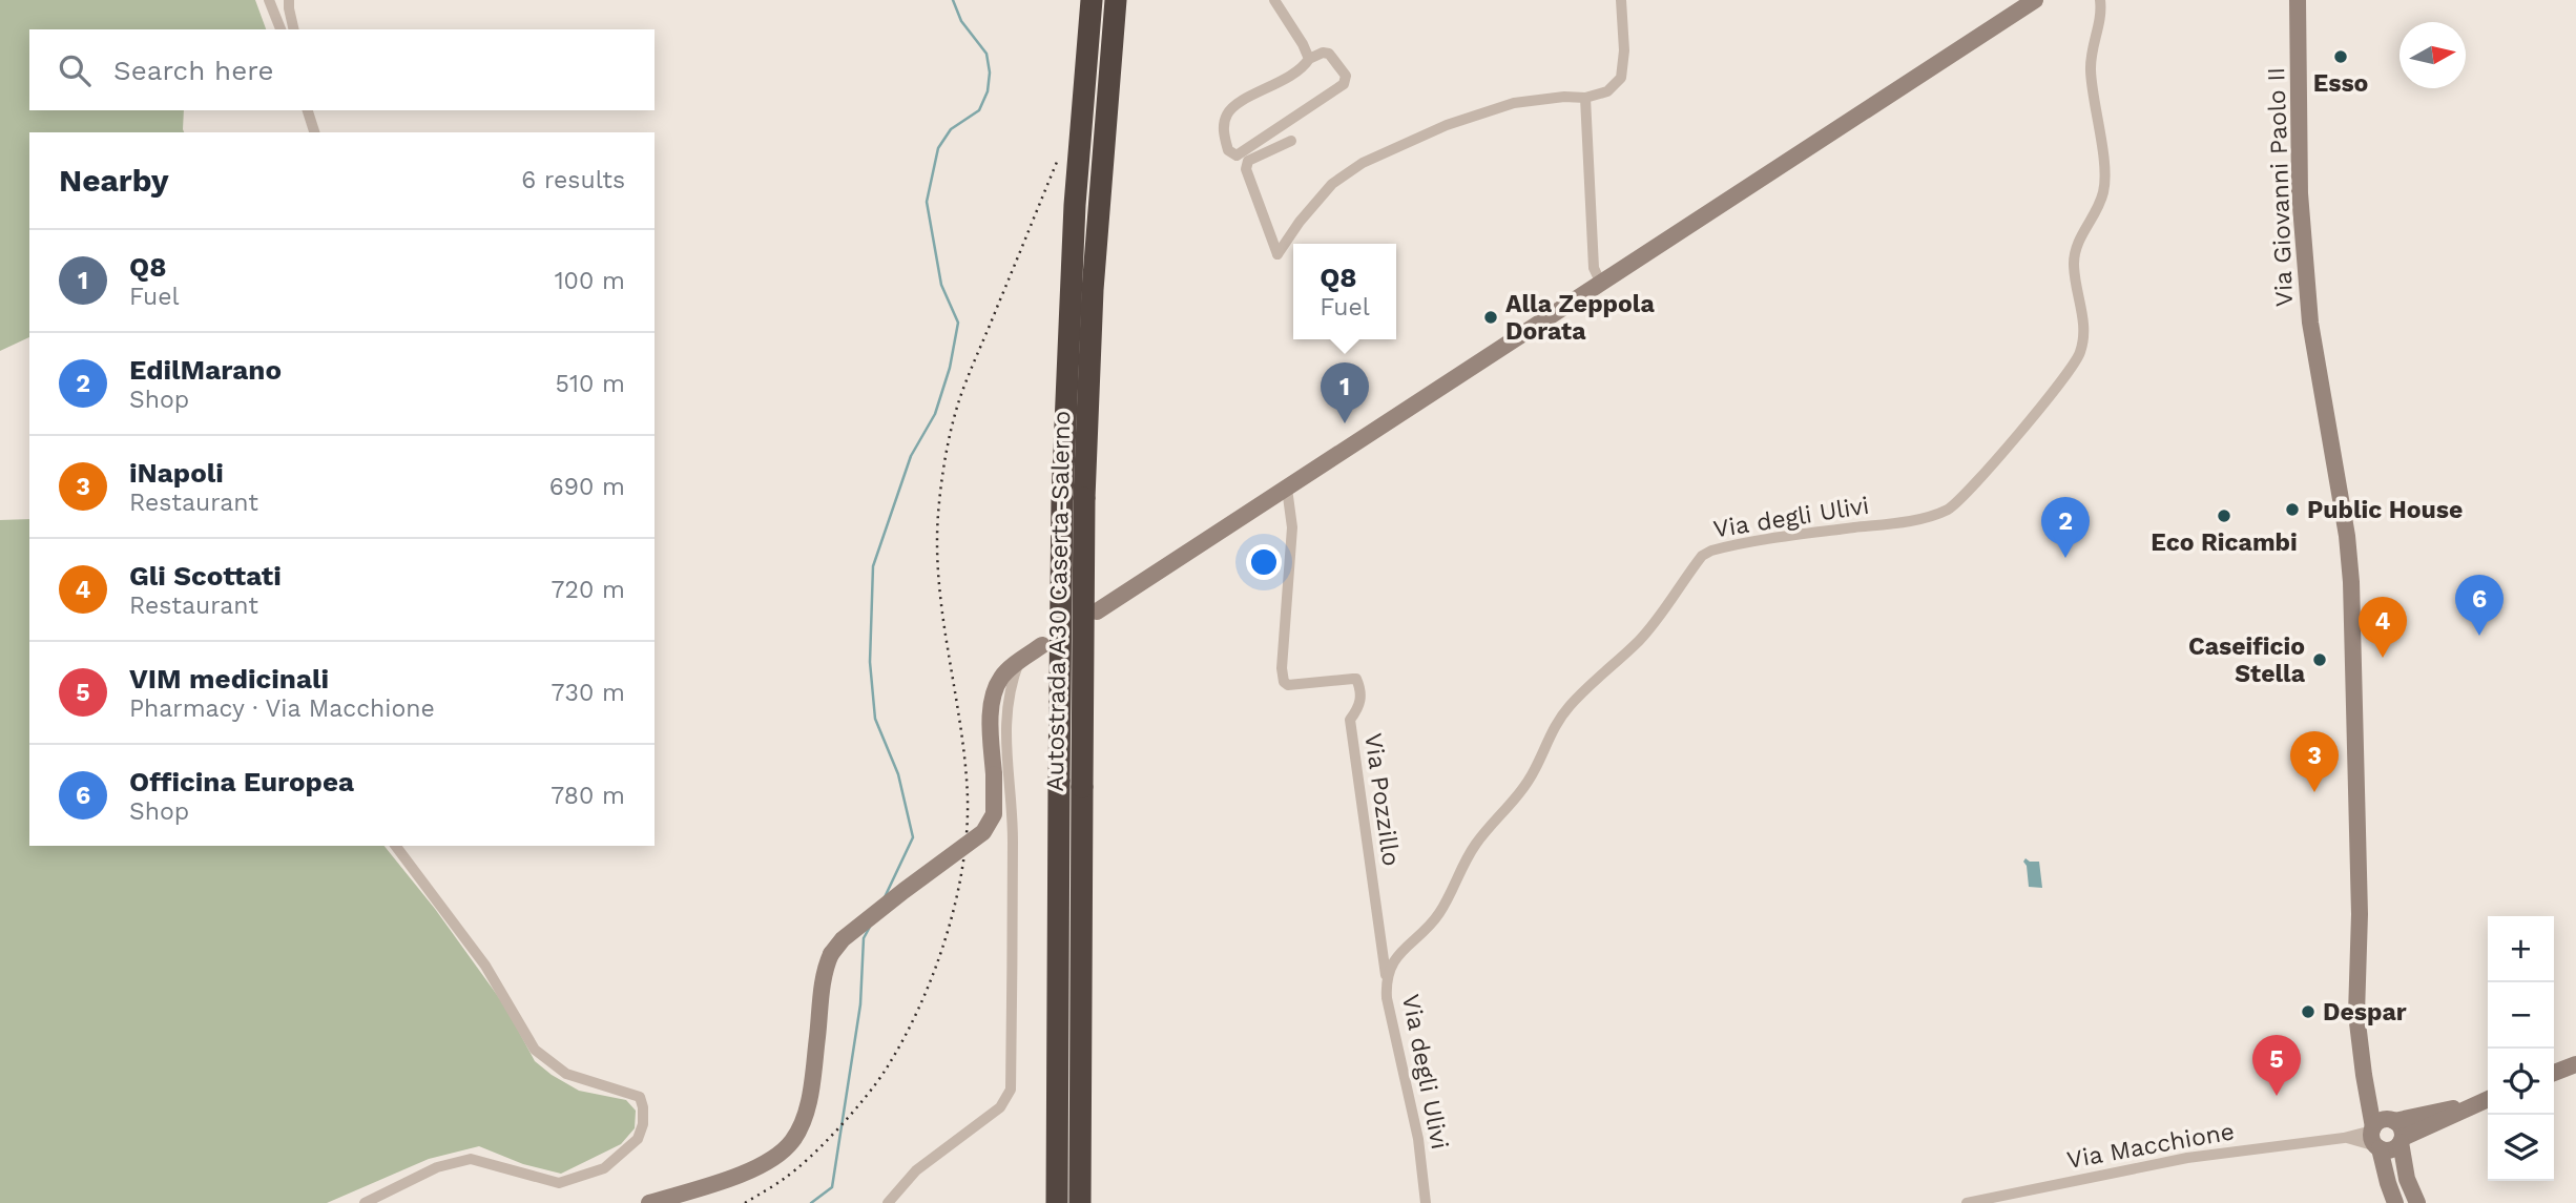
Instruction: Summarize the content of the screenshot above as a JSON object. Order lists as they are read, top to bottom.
{
  "streets": {
    "highway": ["Autostrada A30 Caserta-Salerno"],
    "main road": ["Via Giovanni Paolo II"],
    "street": ["Via degli Ulivi", "Via Pozzillo", "Via Macchione"]
  },
  "crossings": [
    ["Via Giovanni Paolo II", "Via Macchione"],
    ["Via degli Ulivi", "Via Pozzillo"]
  ],
  "places": [
    "Esso",
    "Alla Zeppola Dorata",
    "Public House",
    "Eco Ricambi",
    "Caseificio Stella",
    "Despar"
  ],
  "north": "right",
  "page": {
    "search": "Search here",
    "heading": ["Nearby", "6 results"],
    "list": [
      {
        "mark": "1",
        "name": "Q8",
        "note": "Fuel",
        "value": "100 m"
      },
      {
        "mark": "2",
        "name": "EdilMarano",
        "note": "Shop",
        "value": "510 m"
      },
      {
        "mark": "3",
        "name": "iNapoli",
        "note": "Restaurant",
        "value": "690 m"
      },
      {
        "mark": "4",
        "name": "Gli Scottati",
        "note": "Restaurant",
        "value": "720 m"
      },
      {
        "mark": "5",
        "name": "VIM medicinali",
        "note": "Pharmacy · Via Macchione",
        "value": "730 m"
      },
      {
        "mark": "6",
        "name": "Officina Europea",
        "note": "Shop",
        "value": "780 m"
      }
    ],
    "popup": ["Q8", "Fuel"],
    "pins": [
      "1",
      "2",
      "6",
      "4",
      "3",
      "5"
    ],
    "map_buttons": ["+", "−"]
  }
}
